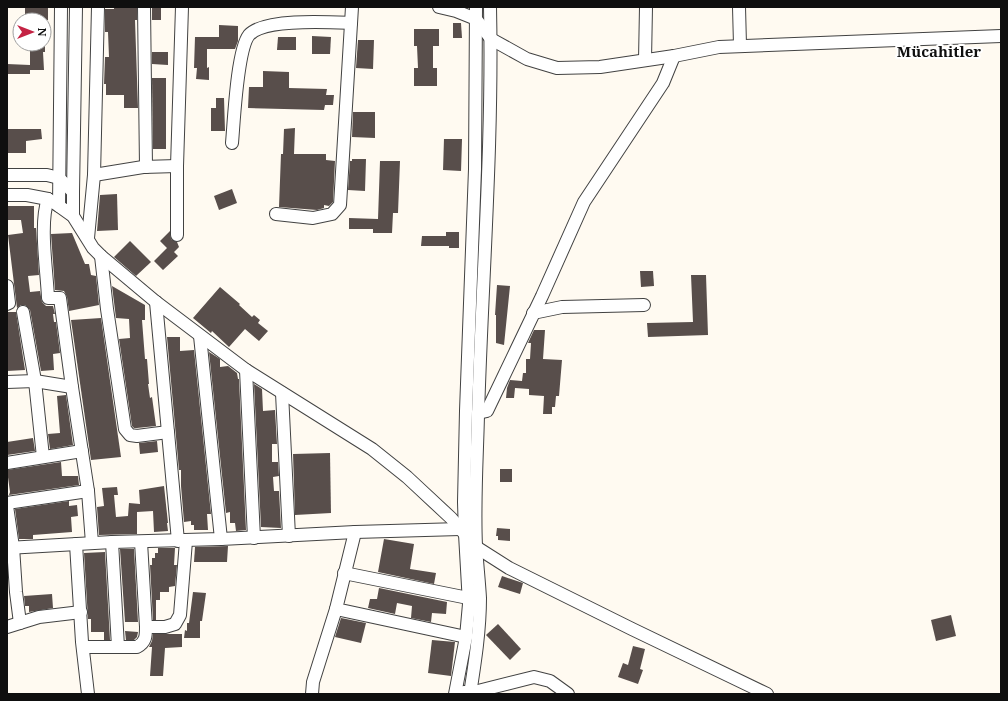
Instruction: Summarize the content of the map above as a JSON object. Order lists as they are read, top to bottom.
{
  "districts": ["Mücahitler"],
  "north": "right"
}
